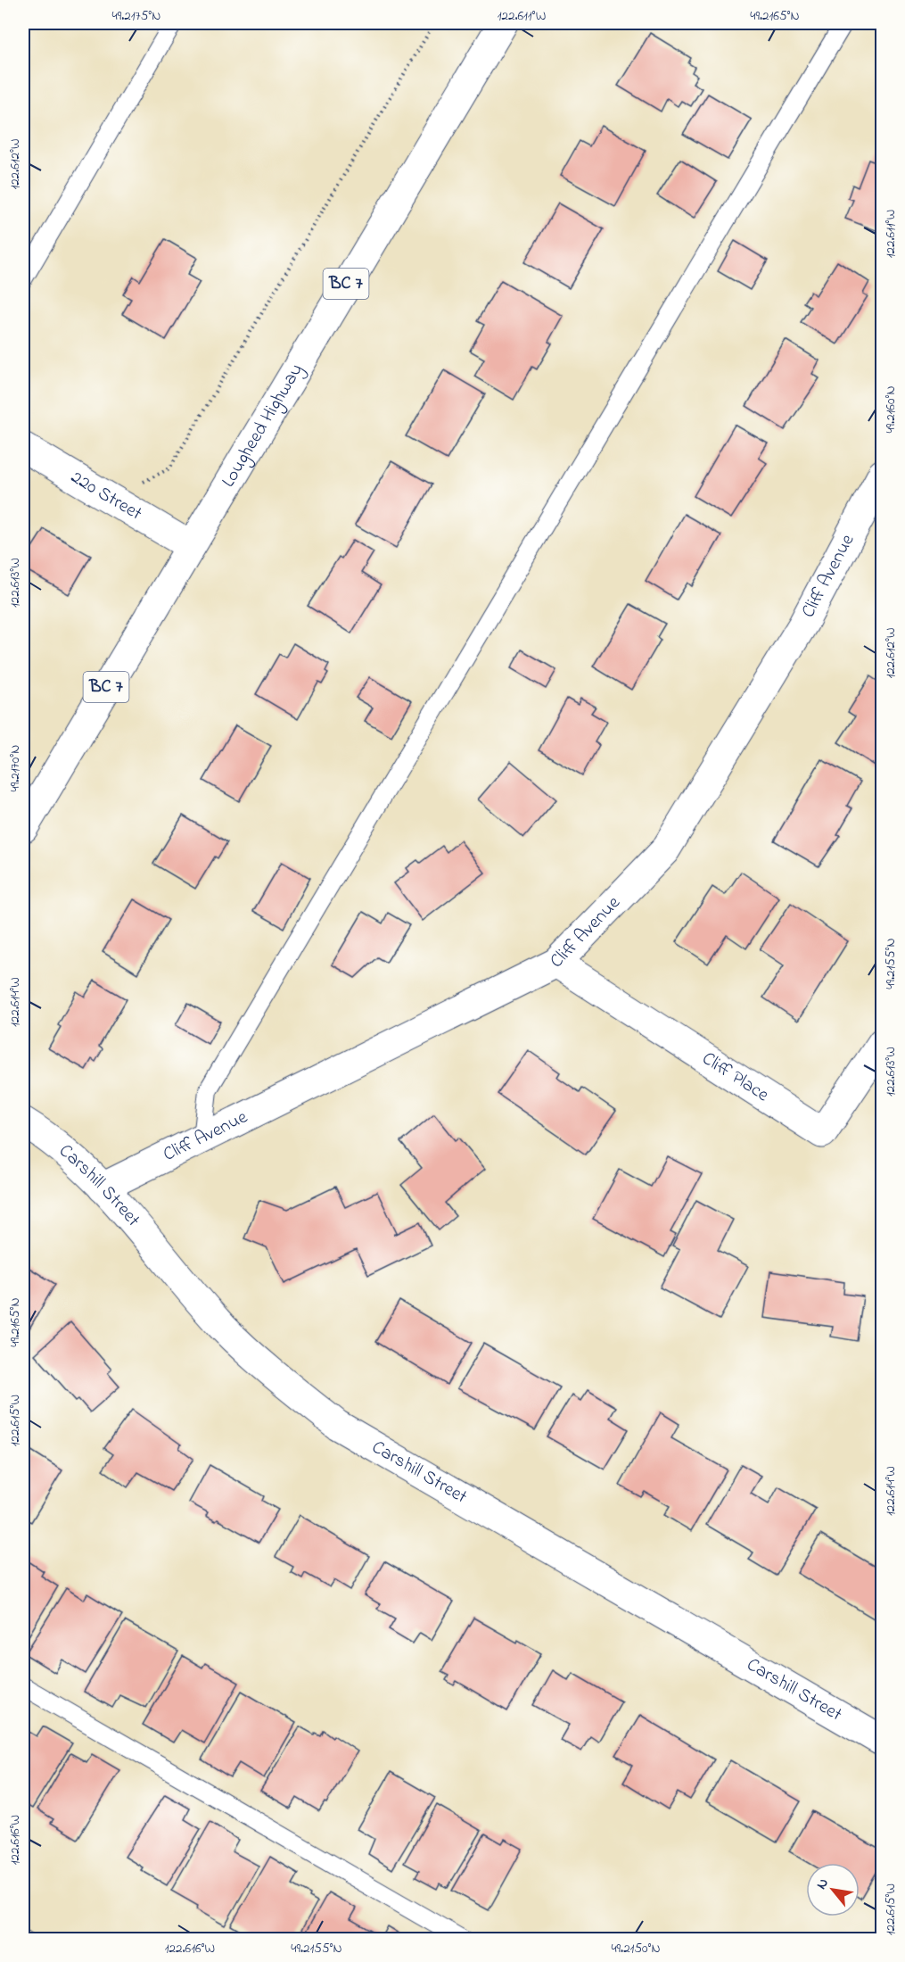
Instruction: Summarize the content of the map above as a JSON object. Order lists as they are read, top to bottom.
{
  "streets": {
    "main road": [
      "BC 7",
      "Lougheed Highway",
      "220 Street",
      "Cliff Avenue",
      "Cliff Place",
      "Carshill Street"
    ]
  },
  "crossings": [
    ["Lougheed Highway", "220 Street"],
    ["Cliff Avenue", "Cliff Place"],
    ["Cliff Avenue", "Carshill Street"]
  ],
  "north": "top left",
  "coordinates": [
    "49.2175°N",
    "122.611°W",
    "49.2165°N",
    "122.612°W",
    "49.2160°N",
    "122.613°W",
    "49.2170°N",
    "49.2155°N",
    "122.614°W",
    "122.615°W",
    "122.616°W",
    "49.2150°N"
  ]
}
